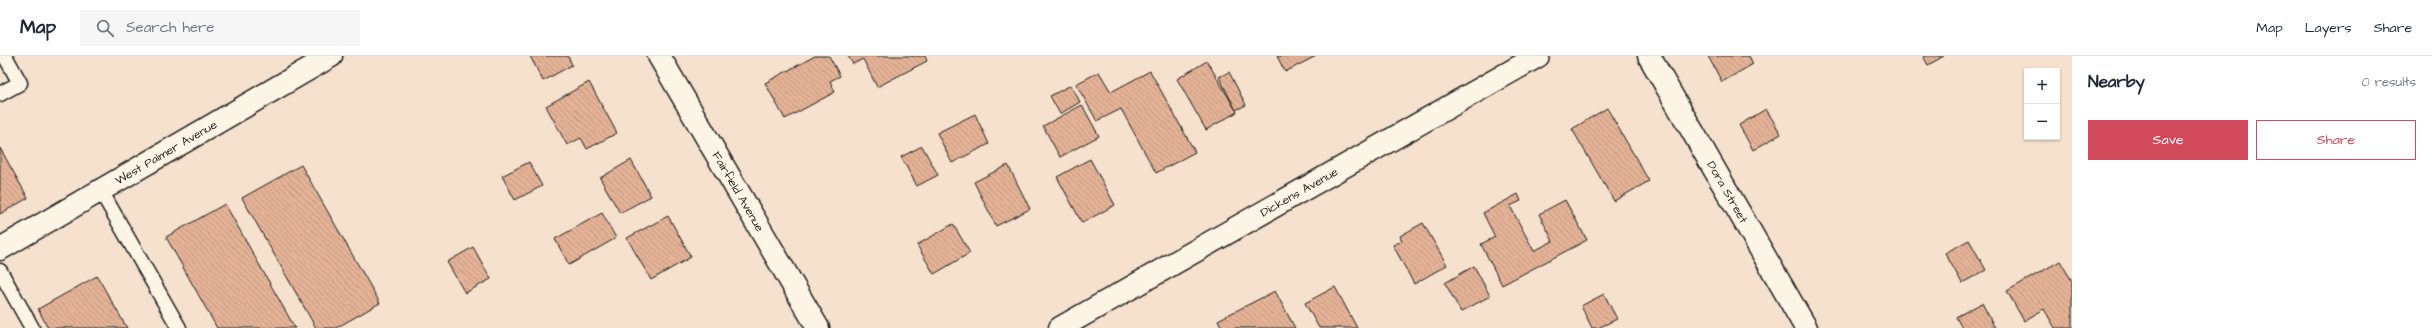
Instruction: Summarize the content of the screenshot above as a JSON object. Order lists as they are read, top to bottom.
{
  "streets": {
    "street": [
      "West Palmer Avenue",
      "Fairfield Avenue",
      "Dickens Avenue",
      "Dora Street"
    ]
  },
  "page": {
    "header": "Map",
    "search": "Search here",
    "nav": ["Map", "Layers", "Share"],
    "heading": ["Nearby", "0 results"],
    "map_buttons": ["+", "−"],
    "buttons": ["Save", "Share"]
  }
}
